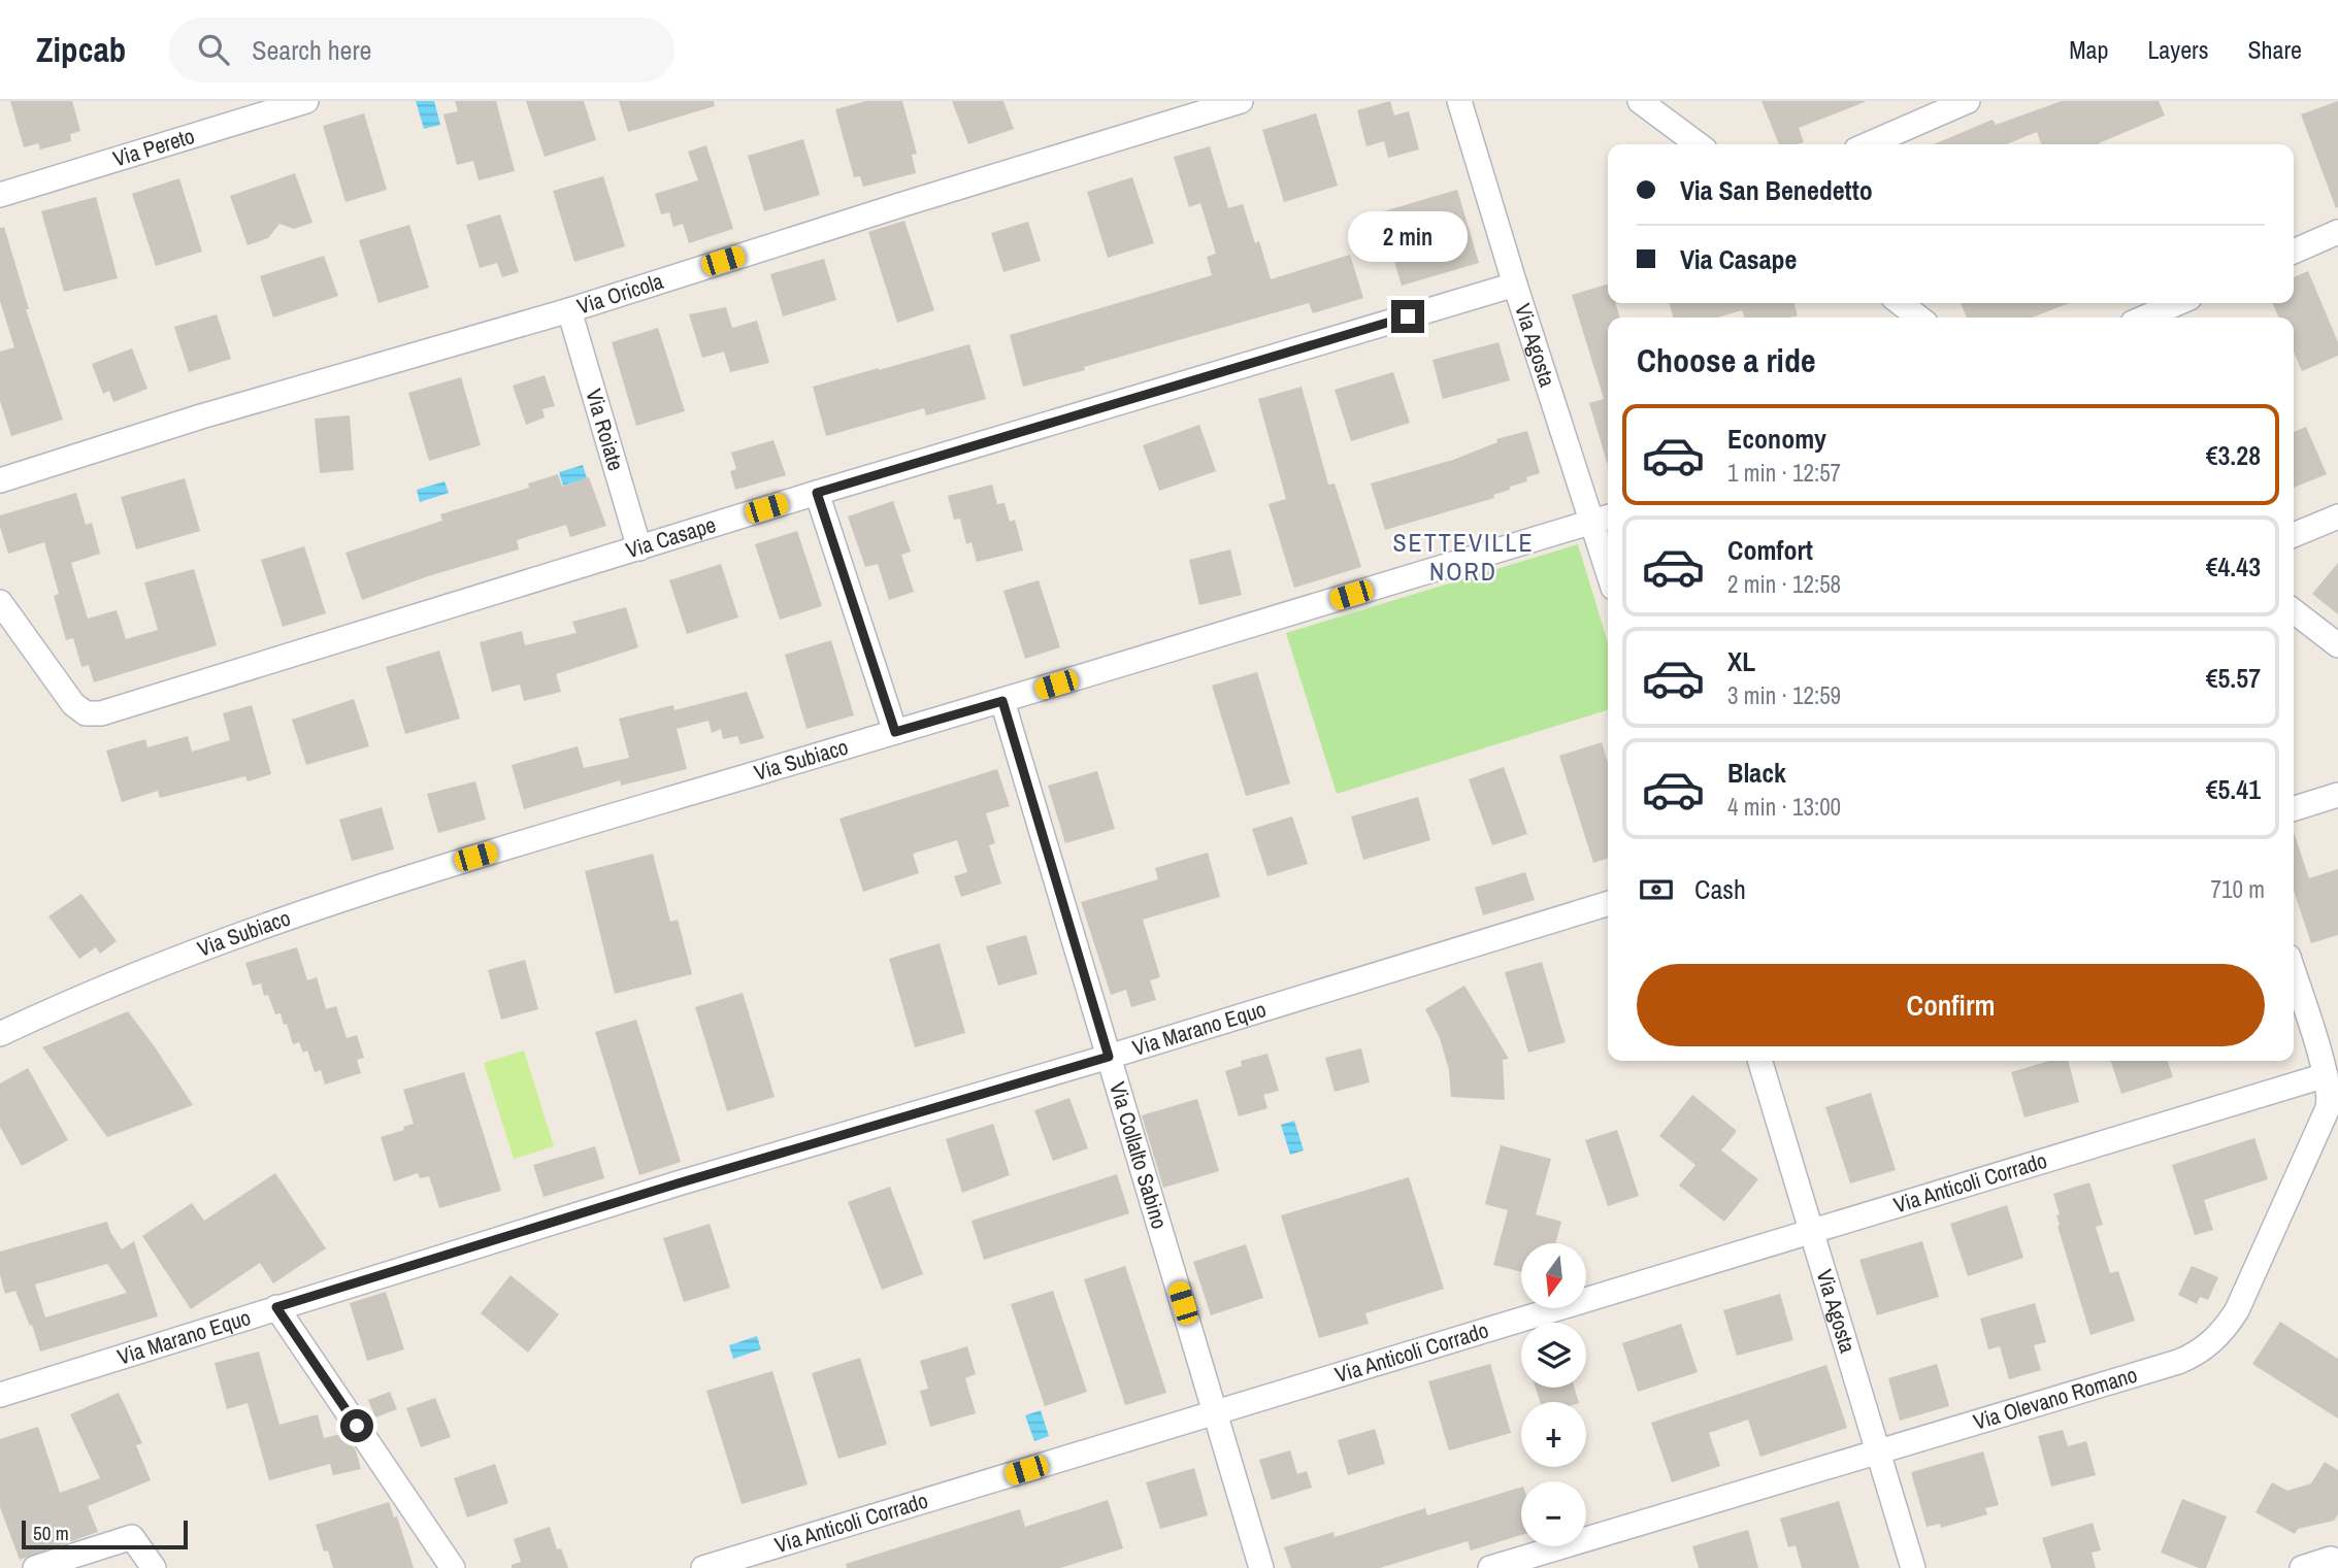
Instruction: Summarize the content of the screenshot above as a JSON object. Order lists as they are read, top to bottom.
{
  "streets": {
    "street": [
      "Via Pereto",
      "Via Oricola",
      "Via Agosta",
      "Via Roiate",
      "Via Casape",
      "Via Subiaco",
      "Via Marano Equo",
      "Via Collalto Sabino",
      "Via Anticoli Corrado",
      "Via Olevano Romano"
    ]
  },
  "crossings": [
    ["Via Oricola", "Via Roiate"],
    ["Via Agosta", "Via Casape"],
    ["Via Agosta", "Via Subiaco"],
    ["Via Agosta", "Via Anticoli Corrado"],
    ["Via Agosta", "Via Olevano Romano"],
    ["Via Roiate", "Via Casape"],
    ["Via Subiaco", "Via Collalto Sabino"],
    ["Via Marano Equo", "Via Collalto Sabino"],
    ["Via Collalto Sabino", "Via Anticoli Corrado"],
    ["Via Anticoli Corrado", "Via Olevano Romano"]
  ],
  "districts": ["SETTEVILLE NORD"],
  "scale_bar": "50 m",
  "north": "bottom",
  "page": {
    "header": "Zipcab",
    "search": "Search here",
    "nav": ["Map", "Layers", "Share"],
    "banner": ["Via San Benedetto", "Via Casape"],
    "bubble": "2 min",
    "heading": "Choose a ride",
    "list": [
      {
        "name": "Economy",
        "note": "1 min · 12:57",
        "value": "€3.28"
      },
      {
        "name": "Comfort",
        "note": "2 min · 12:58",
        "value": "€4.43"
      },
      {
        "name": "XL",
        "note": "3 min · 12:59",
        "value": "€5.57"
      },
      {
        "name": "Black",
        "note": "4 min · 13:00",
        "value": "€5.41"
      }
    ],
    "pay": ["Cash", "710 m"],
    "buttons": "Confirm",
    "map_buttons": ["+", "−"],
    "scale": "50 m"
  }
}
